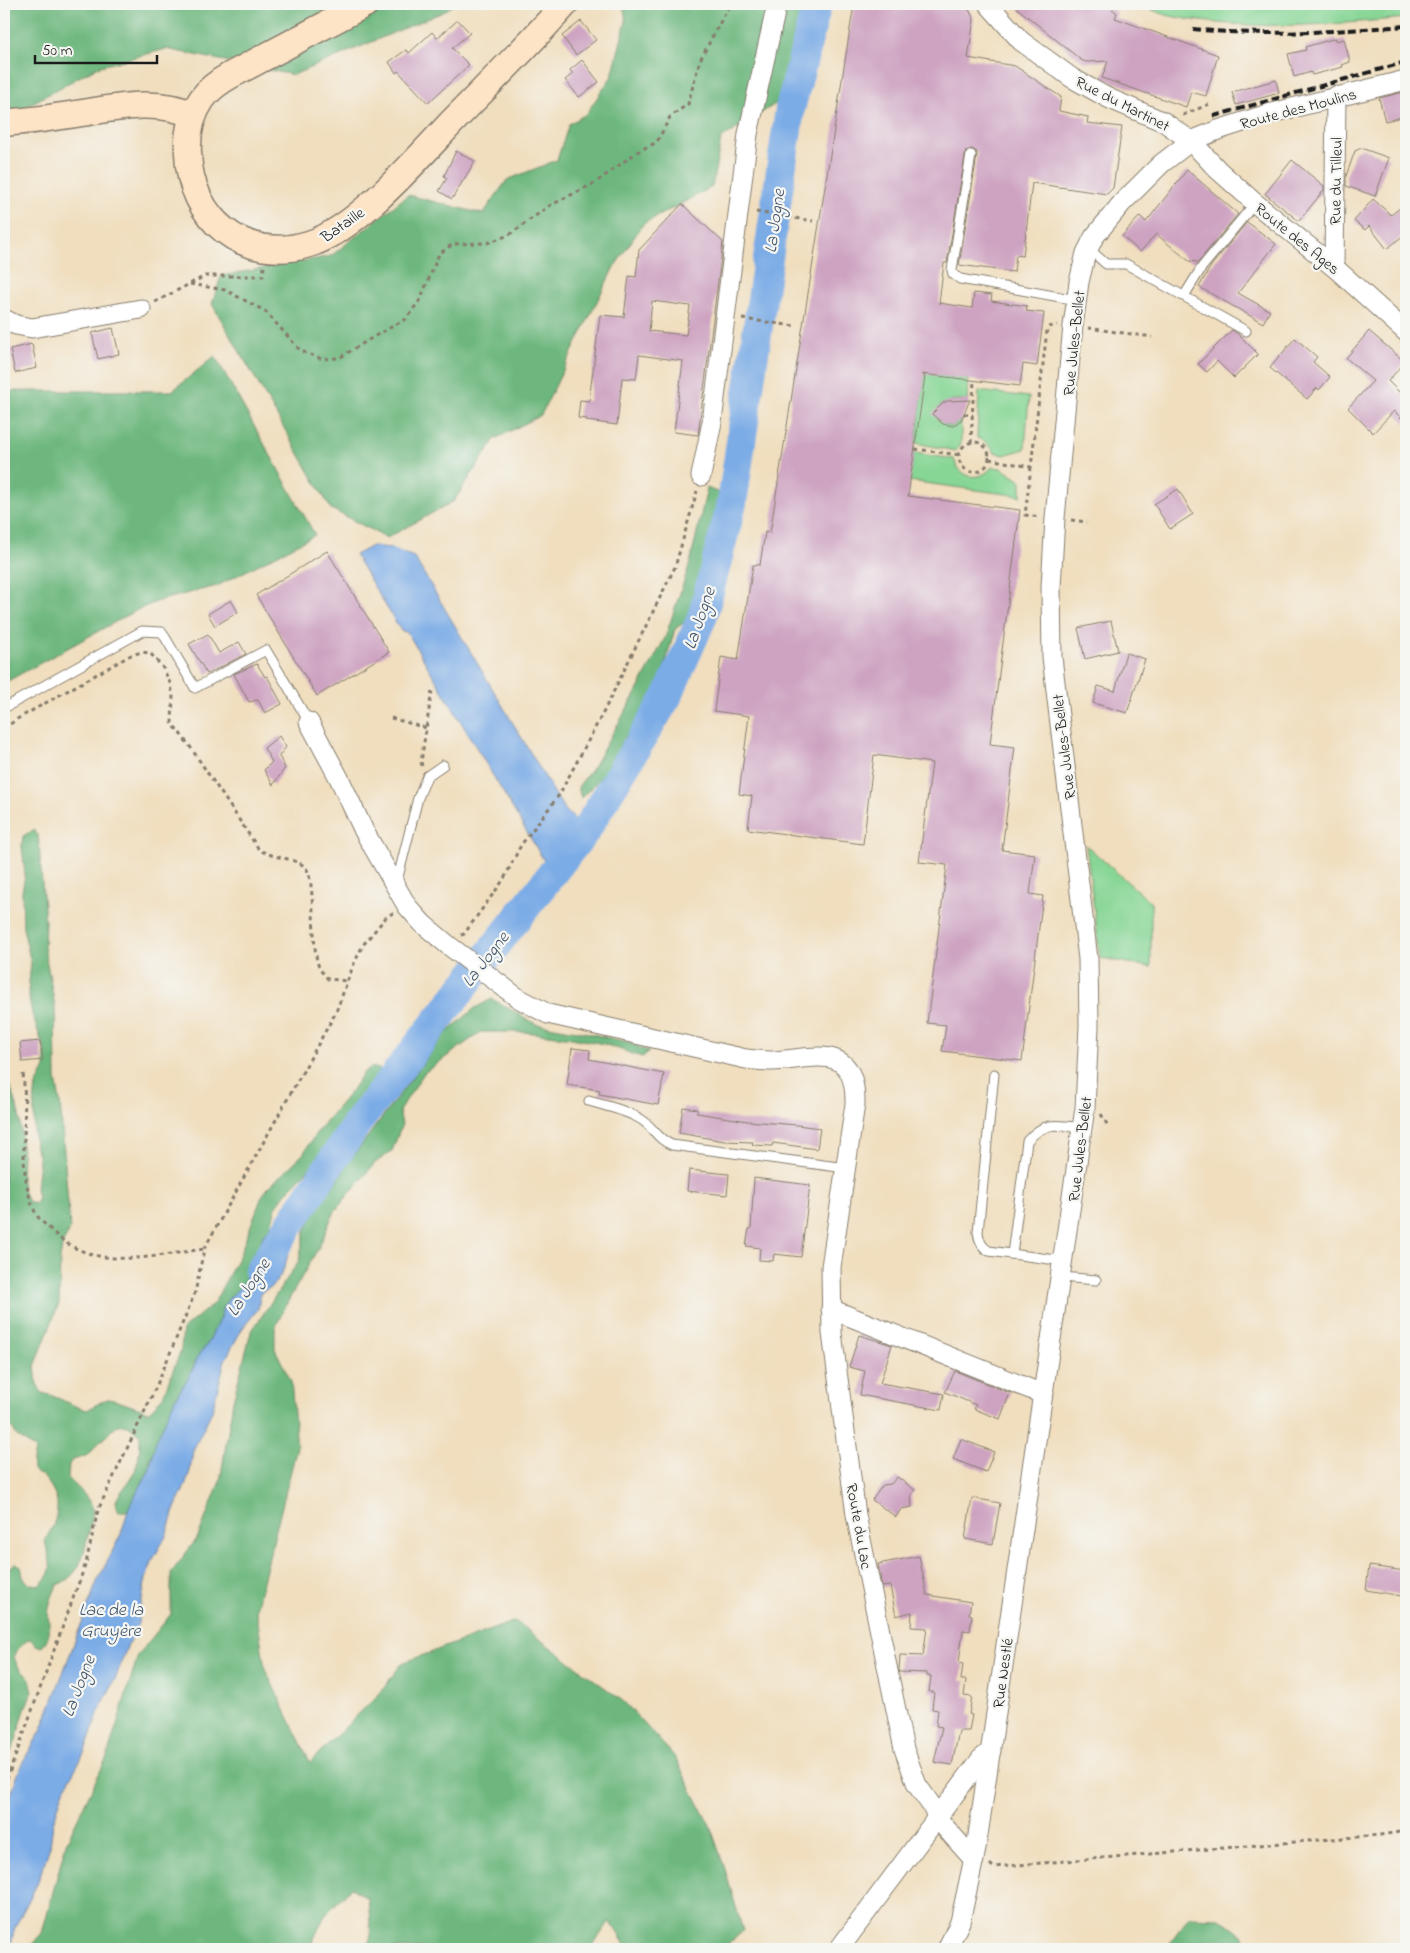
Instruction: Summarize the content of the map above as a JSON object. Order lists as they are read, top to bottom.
{
  "streets": {
    "main road": ["Bataille"],
    "street": [
      "Rue du Martinet",
      "Route des Moulins",
      "Rue du Tilleul",
      "Route des Ages",
      "Rue Jules-Bellet",
      "Route du Lac",
      "Rue Nestlé"
    ]
  },
  "crossings": [
    ["Rue du Martinet", "Route des Moulins"],
    ["Rue du Martinet", "Route des Ages"],
    ["Rue du Martinet", "Rue Jules-Bellet"],
    ["Route des Moulins", "Rue du Tilleul"],
    ["Route des Moulins", "Route des Ages"],
    ["Route des Moulins", "Rue Jules-Bellet"],
    ["Rue du Tilleul", "Route des Ages"],
    ["Route des Ages", "Rue Jules-Bellet"],
    ["Rue Jules-Bellet", "Rue Nestlé"],
    ["Route du Lac", "Rue Nestlé"]
  ],
  "water": ["La Jogne", "Lac de la Gruyère"],
  "scale_bar": "50 m"
}
